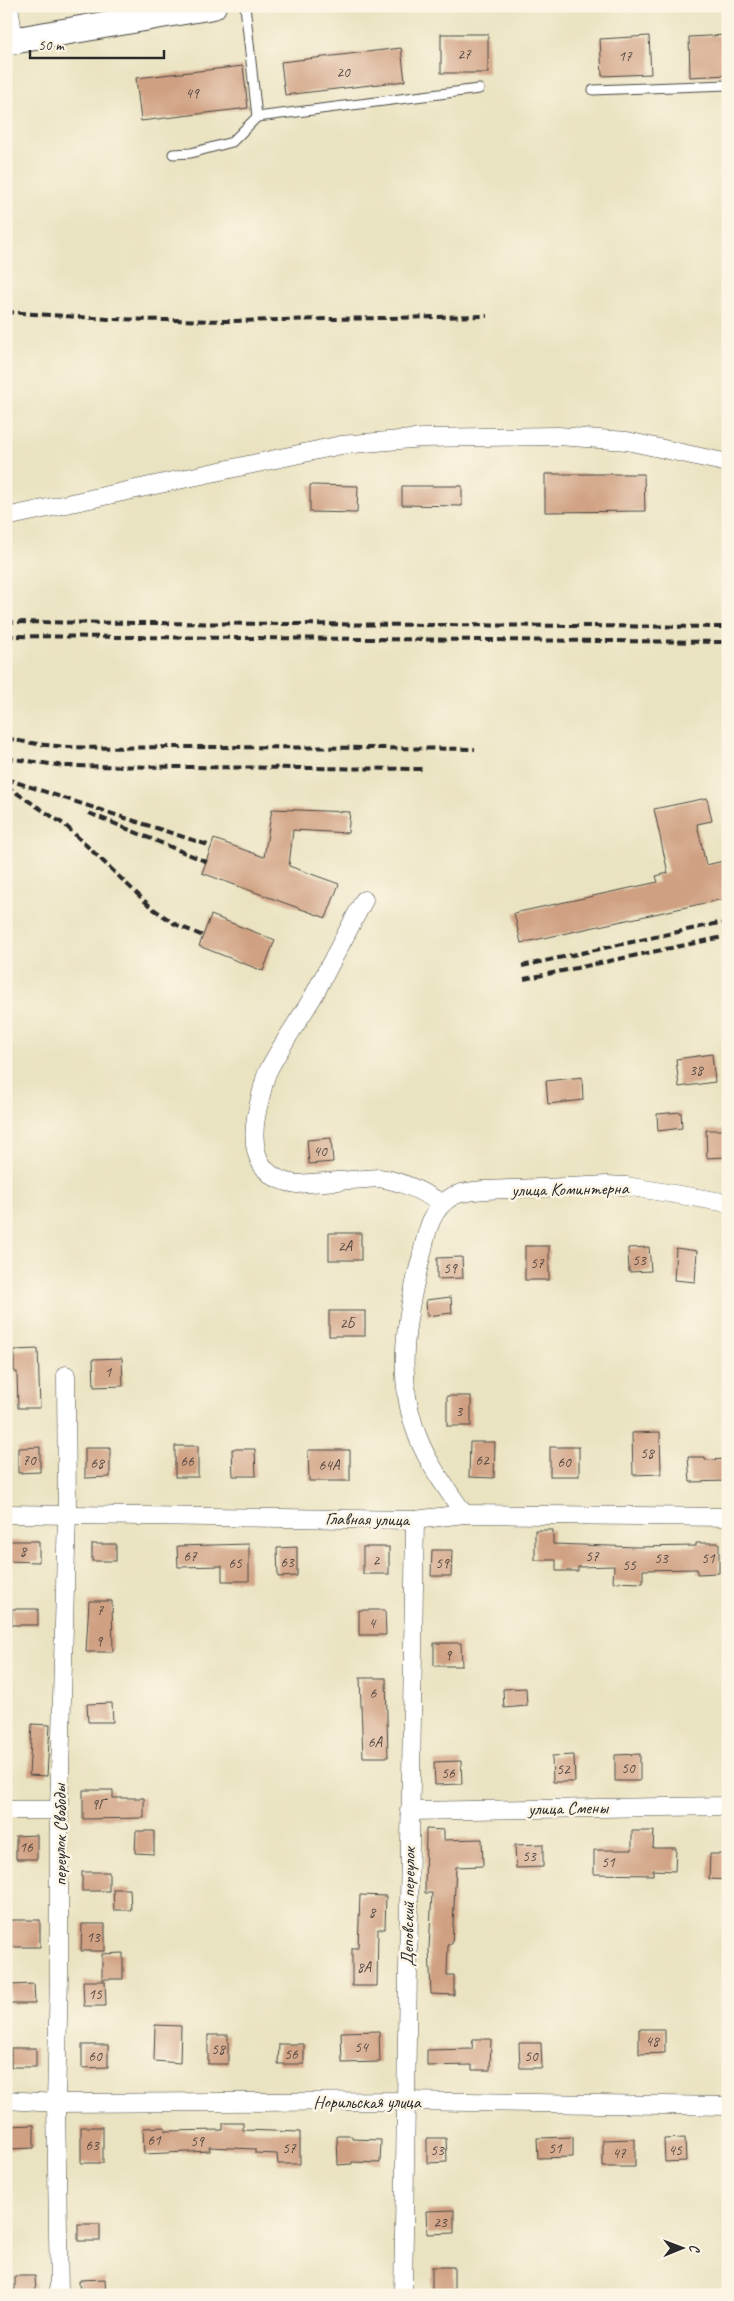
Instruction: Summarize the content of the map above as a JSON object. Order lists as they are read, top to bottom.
{
  "streets": {
    "street": [
      "улица Коминтерна",
      "Главная улица",
      "улица Смены",
      "переулок Свободы",
      "Деповский переулок",
      "Норильская улица"
    ]
  },
  "crossings": [
    ["Главная улица", "переулок Свободы"],
    ["Главная улица", "Деповский переулок"],
    ["улица Смены", "Деповский переулок"],
    ["переулок Свободы", "Норильская улица"],
    ["Деповский переулок", "Норильская улица"]
  ],
  "house_numbers": [
    "27",
    "17",
    "20",
    "49",
    "38",
    "40",
    "2А",
    "53",
    "57",
    "59",
    "2Б",
    "1",
    "3",
    "58",
    "70",
    "62",
    "66",
    "60",
    "68",
    "64А",
    "8",
    "67",
    "57",
    "53",
    "51",
    "2",
    "63",
    "65",
    "59",
    "55",
    "7",
    "4",
    "9",
    "9",
    "6",
    "6А",
    "50",
    "52",
    "56",
    "9Г",
    "16",
    "53",
    "51",
    "8",
    "13",
    "8А",
    "15",
    "48",
    "54",
    "58",
    "56",
    "60",
    "50",
    "61",
    "59",
    "63",
    "57",
    "51",
    "53",
    "45",
    "47",
    "23"
  ],
  "scale_bar": "50 m",
  "north": "right"
}
